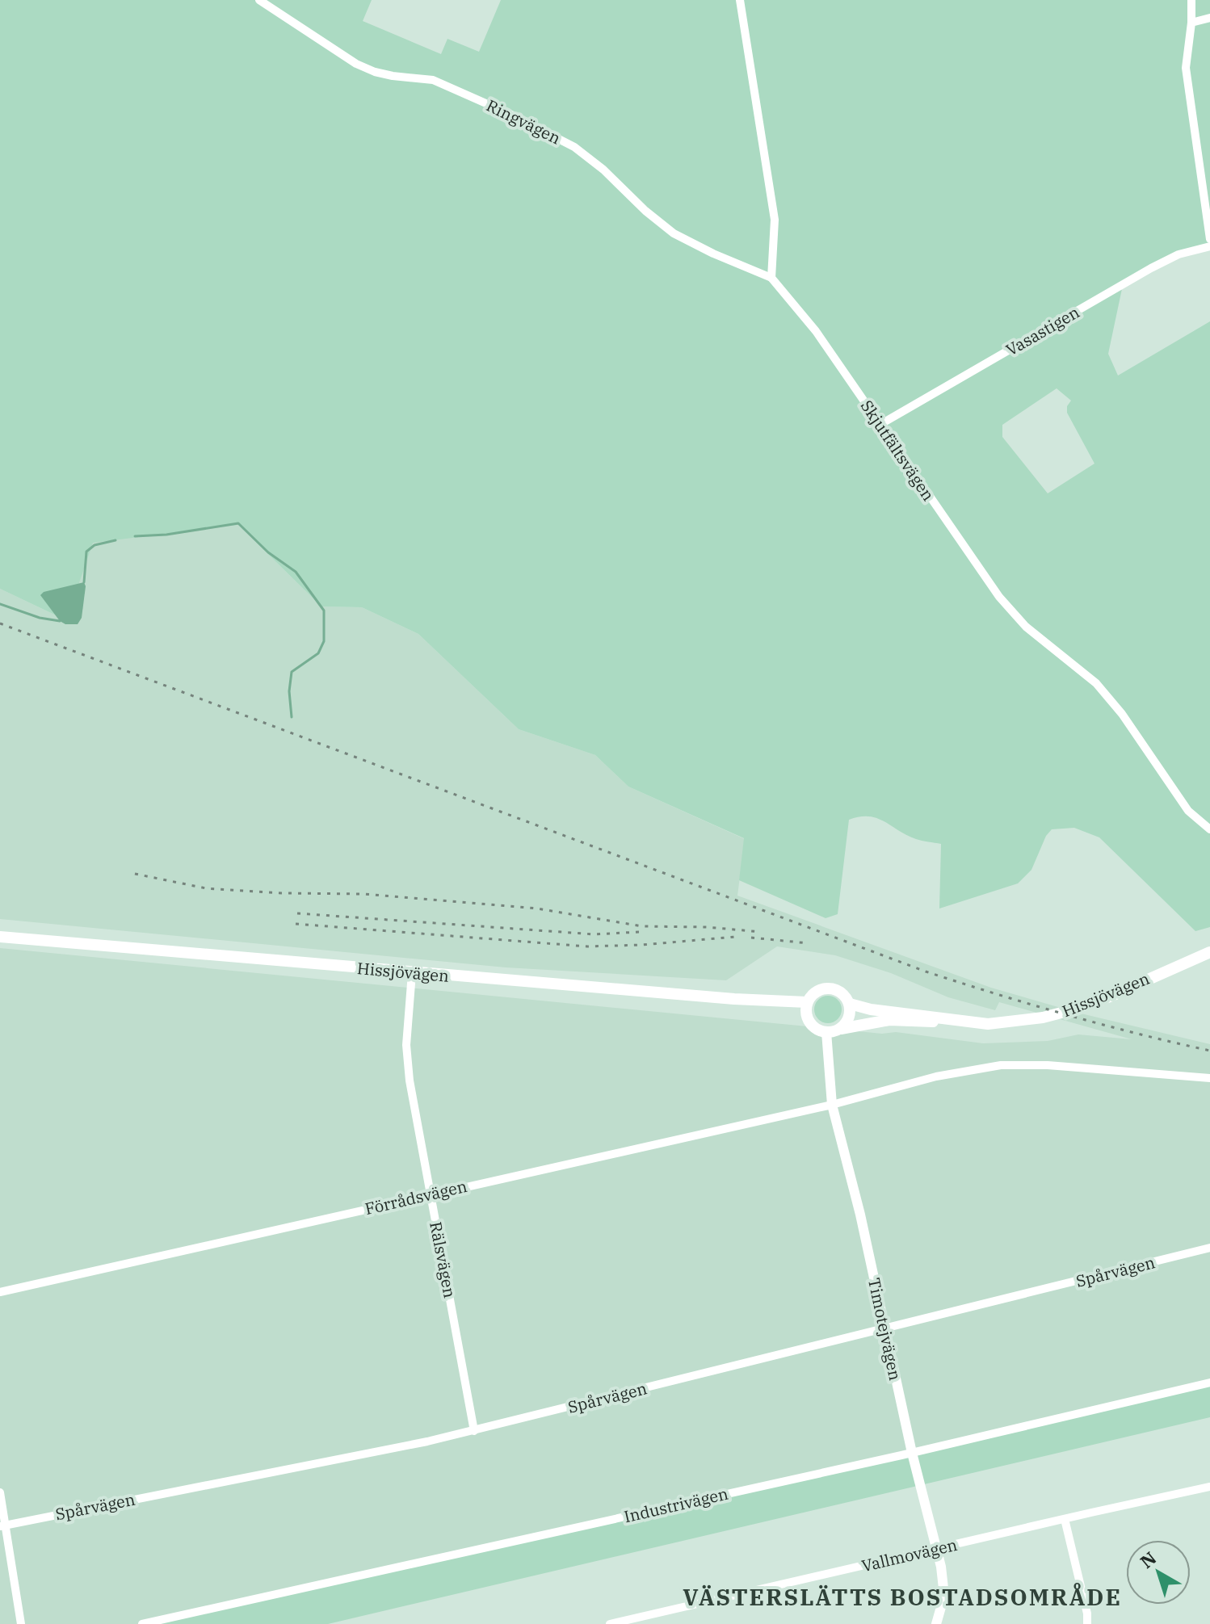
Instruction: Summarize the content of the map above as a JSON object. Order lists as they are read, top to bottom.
{
  "streets": {
    "main road": ["Hissjövägen"],
    "street": [
      "Ringvägen",
      "Vasastigen",
      "Skjutfältsvägen",
      "Förrådsvägen",
      "Rälsvägen",
      "Spårvägen",
      "Timotejvägen",
      "Industrivägen",
      "Vallmovägen"
    ]
  },
  "crossings": [
    ["Ringvägen", "Skjutfältsvägen"],
    ["Vasastigen", "Skjutfältsvägen"],
    ["Hissjövägen", "Rälsvägen"],
    ["Hissjövägen", "Timotejvägen"],
    ["Förrådsvägen", "Rälsvägen"],
    ["Förrådsvägen", "Timotejvägen"],
    ["Rälsvägen", "Spårvägen"],
    ["Spårvägen", "Timotejvägen"],
    ["Timotejvägen", "Industrivägen"],
    ["Timotejvägen", "Vallmovägen"]
  ],
  "districts": ["VÄSTERSLÄTTS BOSTADSOMRÅDE"],
  "north": "top left"
}
